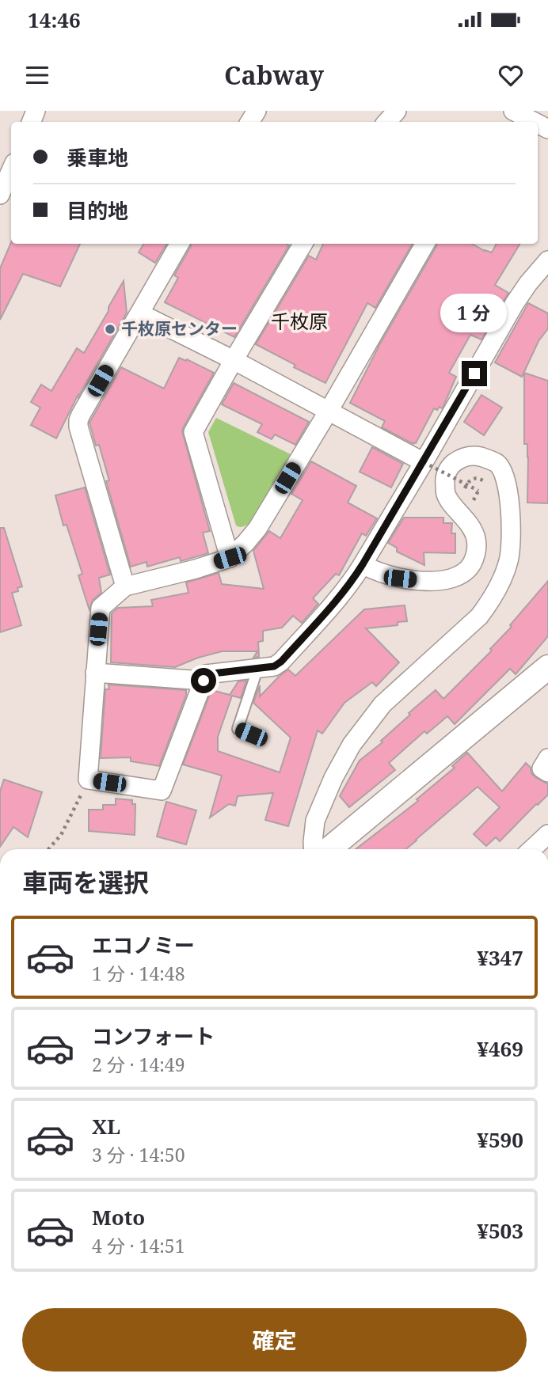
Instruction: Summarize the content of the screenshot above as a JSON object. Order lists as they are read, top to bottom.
{
  "districts": ["千枚原"],
  "places": ["千枚原センター"],
  "page": {
    "status": "14:46",
    "header": "Cabway",
    "banner": ["乗車地", "目的地"],
    "bubble": "1 分",
    "heading": "車両を選択",
    "list": [
      {
        "name": "エコノミー",
        "note": "1 分 · 14:48",
        "value": "¥347"
      },
      {
        "name": "コンフォート",
        "note": "2 分 · 14:49",
        "value": "¥469"
      },
      {
        "name": "XL",
        "note": "3 分 · 14:50",
        "value": "¥590"
      },
      {
        "name": "Moto",
        "note": "4 分 · 14:51",
        "value": "¥503"
      }
    ],
    "buttons": "確定"
  }
}
